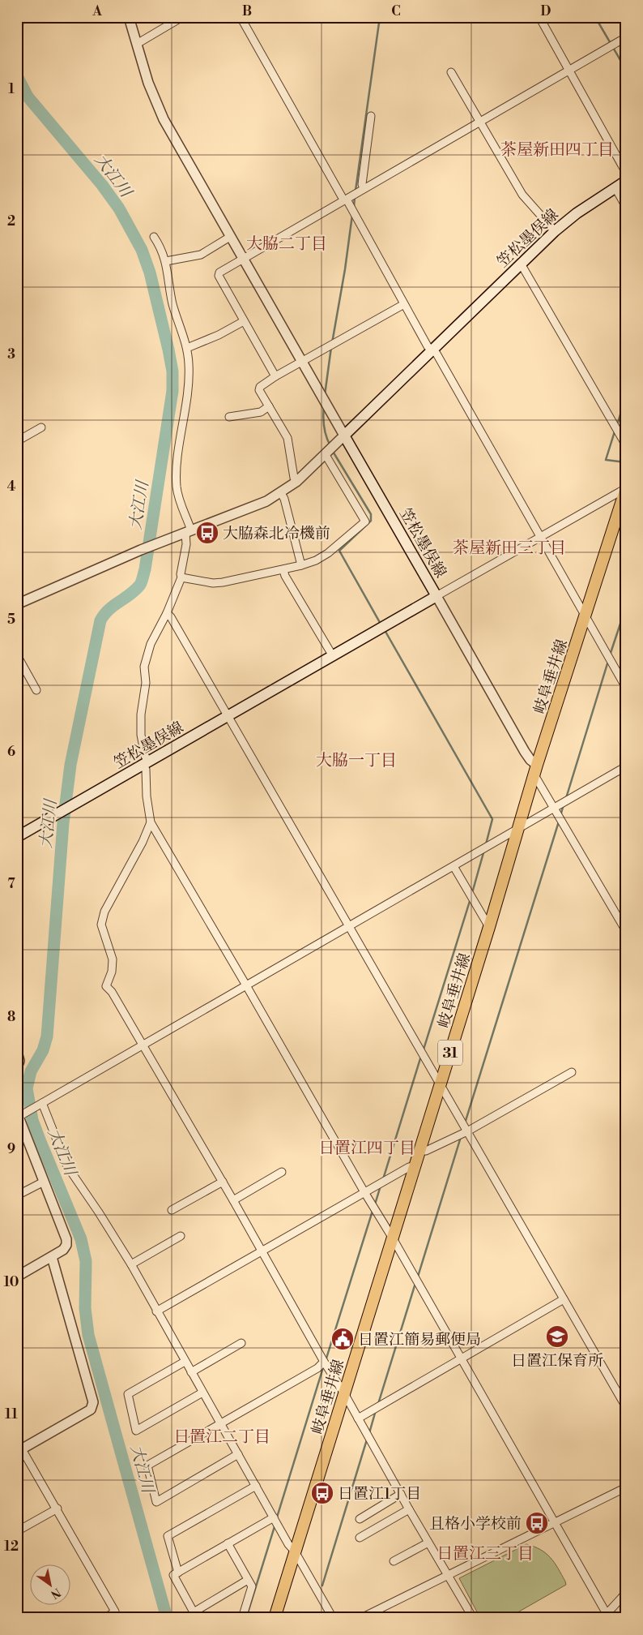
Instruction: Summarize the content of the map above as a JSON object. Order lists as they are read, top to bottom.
{
  "streets": {
    "main road": ["笠松墨俣線", "岐阜垂井線", "31"]
  },
  "districts": [
    "茶屋新田四丁目",
    "大脇二丁目",
    "茶屋新田三丁目",
    "大脇一丁目",
    "日置江四丁目",
    "日置江二丁目",
    "日置江三丁目"
  ],
  "water": ["大江川"],
  "places": {
    "bus stop": ["大脇森北冷機前", "日置江1丁目", "且格小学校前"],
    "school or university": ["日置江保育所"],
    "public building": ["日置江簡易郵便局"]
  },
  "north": "bottom right",
  "grid": {
    "columns": [
      "A",
      "B",
      "C",
      "D"
    ],
    "rows": [
      "1",
      "2",
      "3",
      "4",
      "5",
      "6",
      "7",
      "8",
      "9",
      "10",
      "11",
      "12"
    ]
  }
}
